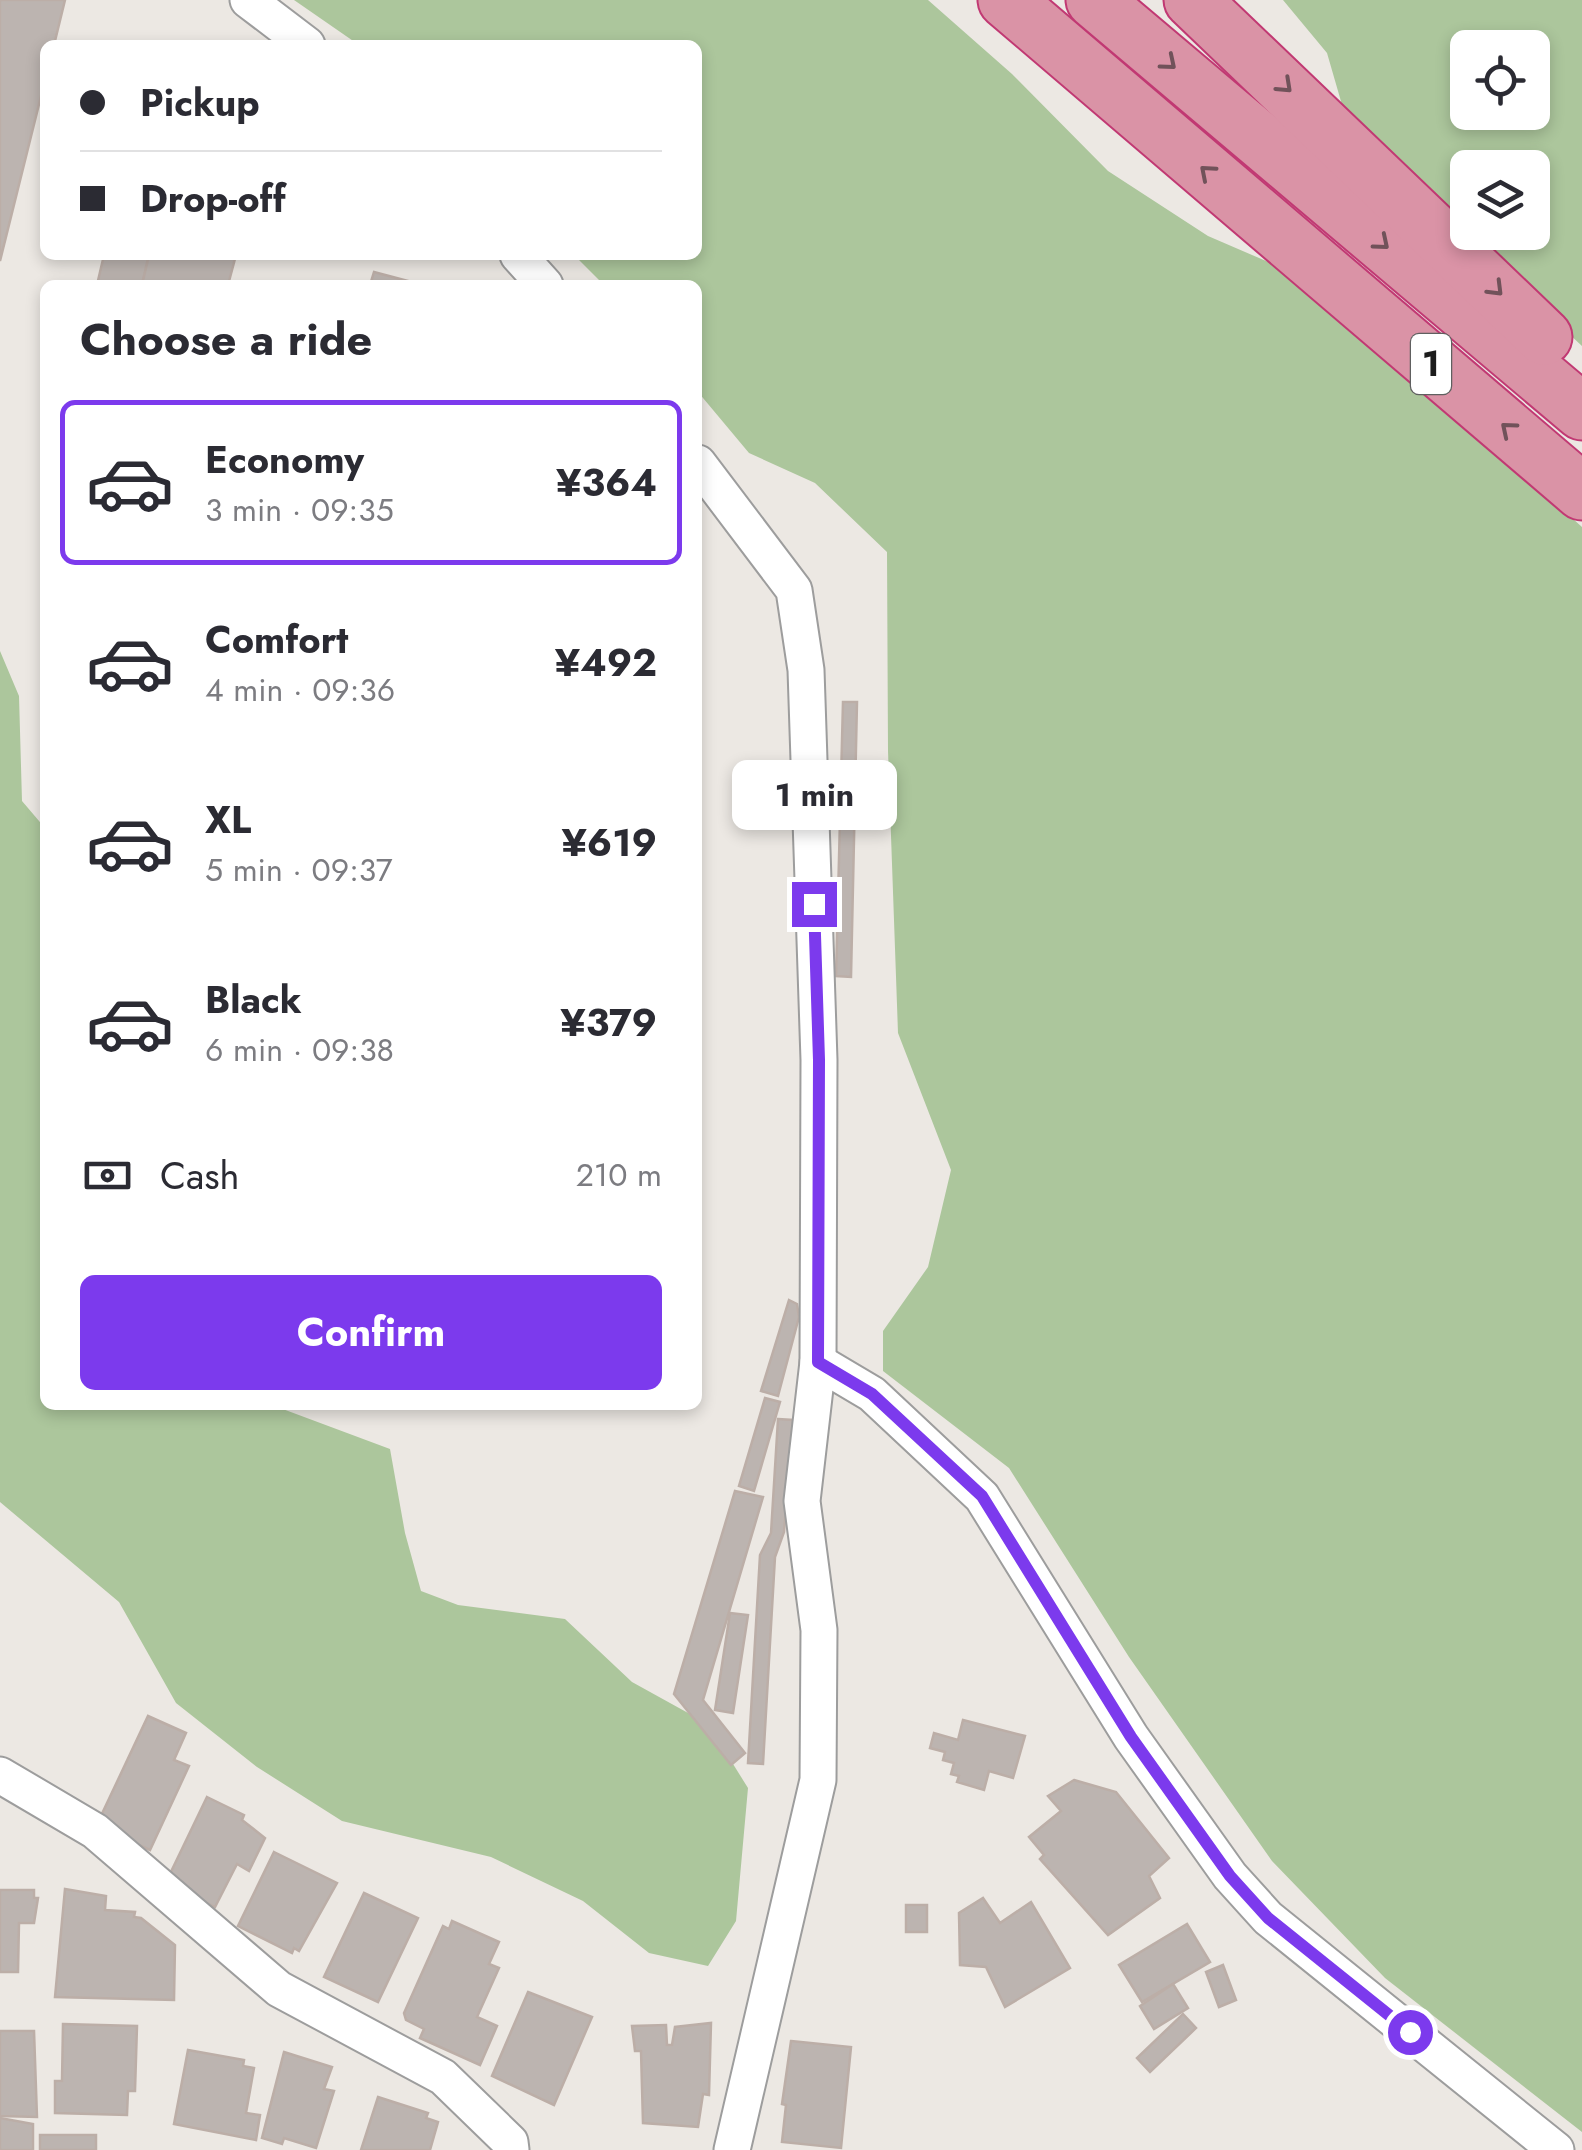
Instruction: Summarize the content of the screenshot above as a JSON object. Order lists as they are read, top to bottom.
{
  "streets": {
    "highway": ["1"]
  },
  "page": {
    "banner": ["Pickup", "Drop-off"],
    "heading": "Choose a ride",
    "list": [
      {
        "name": "Economy",
        "note": "3 min · 09:35",
        "value": "¥364"
      },
      {
        "name": "Comfort",
        "note": "4 min · 09:36",
        "value": "¥492"
      },
      {
        "name": "XL",
        "note": "5 min · 09:37",
        "value": "¥619"
      },
      {
        "name": "Black",
        "note": "6 min · 09:38",
        "value": "¥379"
      }
    ],
    "bubble": "1 min",
    "pay": ["Cash", "210 m"],
    "buttons": "Confirm"
  }
}
